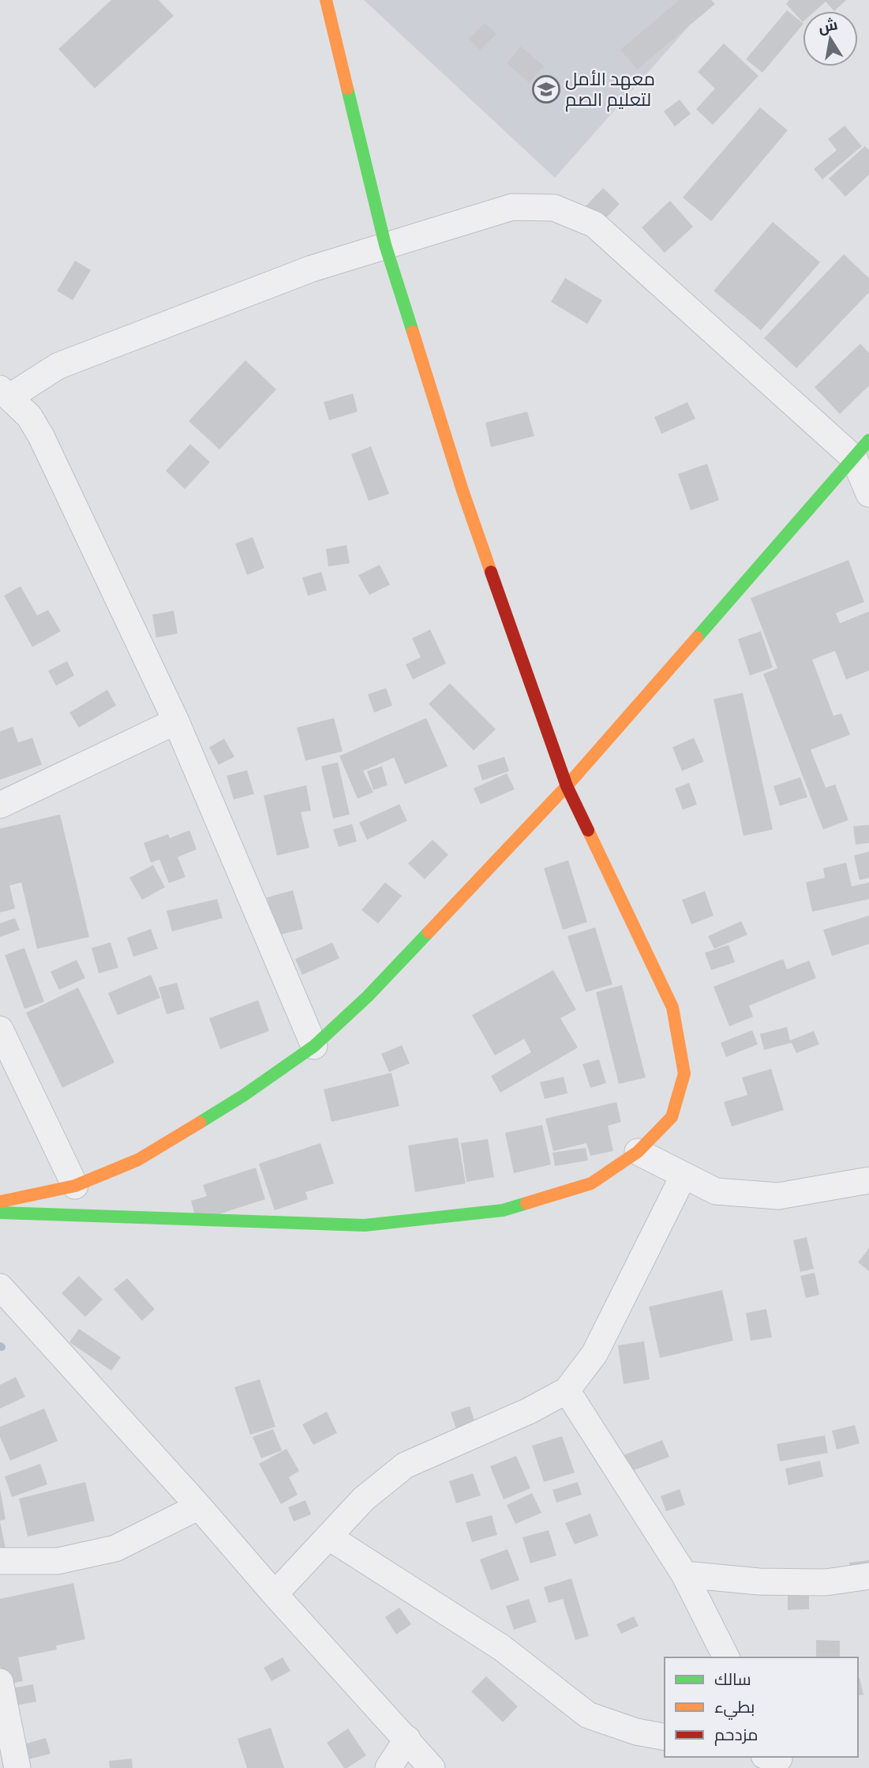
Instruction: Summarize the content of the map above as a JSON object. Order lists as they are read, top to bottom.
{
  "places": {
    "school or university": ["معهد الأمل لتعليم الصم"]
  },
  "legend": ["سالك", "بطيء", "مزدحم"],
  "north": "top"
}
